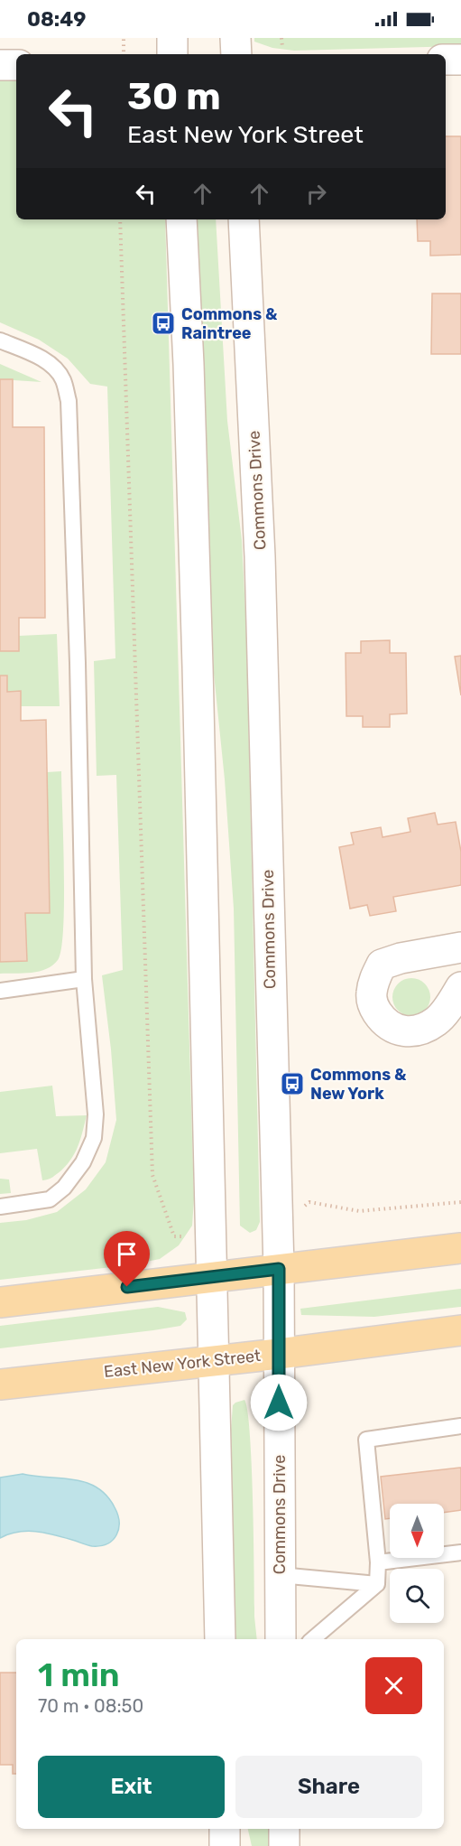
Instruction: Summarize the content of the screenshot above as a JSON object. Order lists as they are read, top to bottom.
{
  "streets": {
    "main road": ["East New York Street"],
    "street": ["Commons Drive"]
  },
  "crossings": [
    ["Commons Drive", "East New York Street"]
  ],
  "places": {
    "bus stop": ["Commons & Raintree", "Commons & New York"]
  },
  "north": "bottom",
  "page": {
    "status": "08:49",
    "turn": ["30 m", "East New York Street"],
    "heading": ["1 min", "70 m · 08:50"],
    "buttons": ["Exit", "Share"]
  }
}
